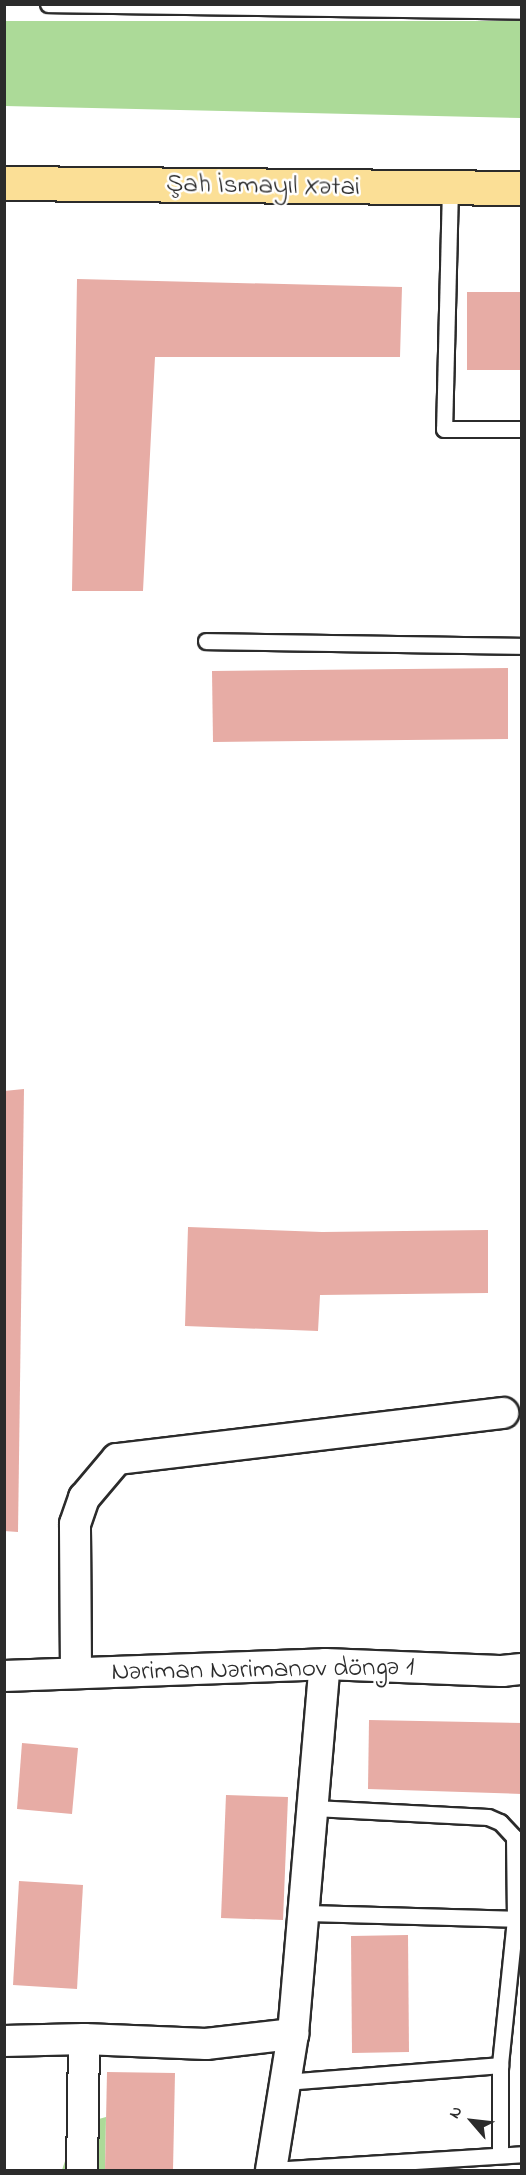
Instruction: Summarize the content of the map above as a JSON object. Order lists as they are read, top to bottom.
{
  "streets": {
    "main road": ["Şah İsmayıl Xətai"],
    "street": ["Nəriman Nərimanov döngə 1"]
  },
  "north": "top left"
}
